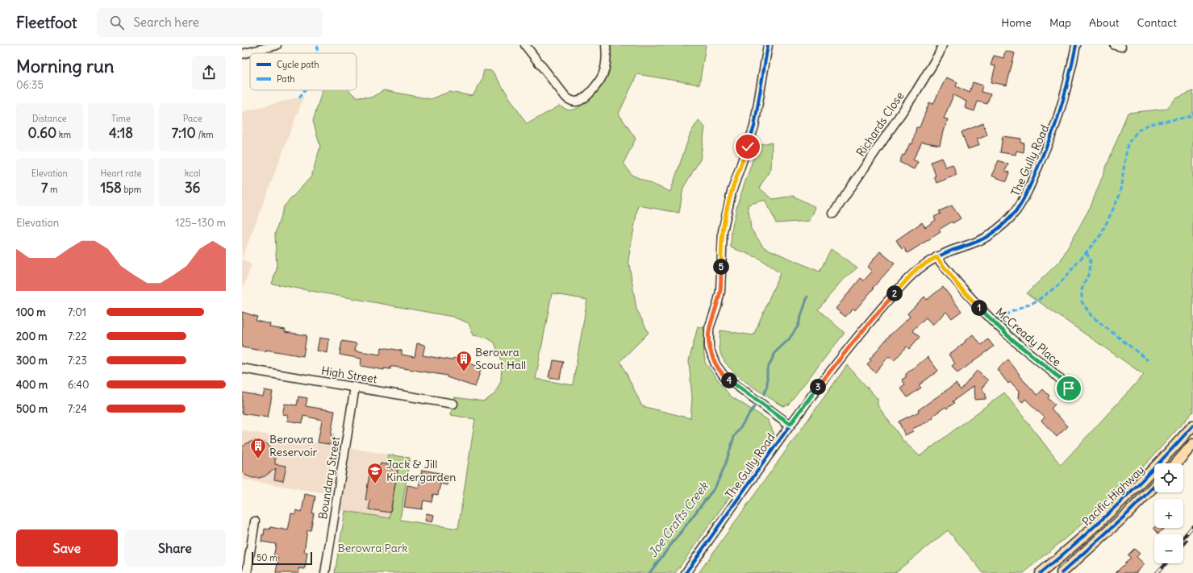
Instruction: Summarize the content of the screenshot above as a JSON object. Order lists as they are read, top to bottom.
{
  "streets": {
    "main road": ["Pacific Highway"],
    "street": [
      "Richards Close",
      "The Gully Road",
      "McCready Place",
      "High Street",
      "Boundary Street"
    ]
  },
  "crossings": [
    ["The Gully Road", "McCready Place"],
    ["High Street", "Boundary Street"]
  ],
  "water": ["Joe Crafts Creek"],
  "parks": ["Berowra Park"],
  "places": {
    "building": ["Berowra Scout Hall", "Berowra Reservoir"],
    "school or university": ["Jack & Jill Kindergarden"]
  },
  "legend": ["Cycle path", "Path"],
  "scale_bar": "50 m",
  "page": {
    "header": "Fleetfoot",
    "search": "Search here",
    "nav": [
      "Home",
      "Map",
      "About",
      "Contact"
    ],
    "heading": ["Morning run", "06:35"],
    "stats": [
      ["Distance", "0.60 km"],
      ["Time", "4:18"],
      ["Pace", "7:10 /km"],
      ["Elevation", "7 m"],
      ["Heart rate", "158 bpm"],
      ["kcal", "36"]
    ],
    "chart": ["Elevation", "125–130 m"],
    "pins": [
      "5",
      "2",
      "1",
      "4",
      "3"
    ],
    "list": [
      {
        "name": "100 m",
        "note": "7:01"
      },
      {
        "name": "200 m",
        "note": "7:22"
      },
      {
        "name": "300 m",
        "note": "7:23"
      },
      {
        "name": "400 m",
        "note": "6:40"
      },
      {
        "name": "500 m",
        "note": "7:24"
      }
    ],
    "map_buttons": ["+", "−"],
    "buttons": ["Save", "Share"],
    "scale": "50 m"
  }
}
